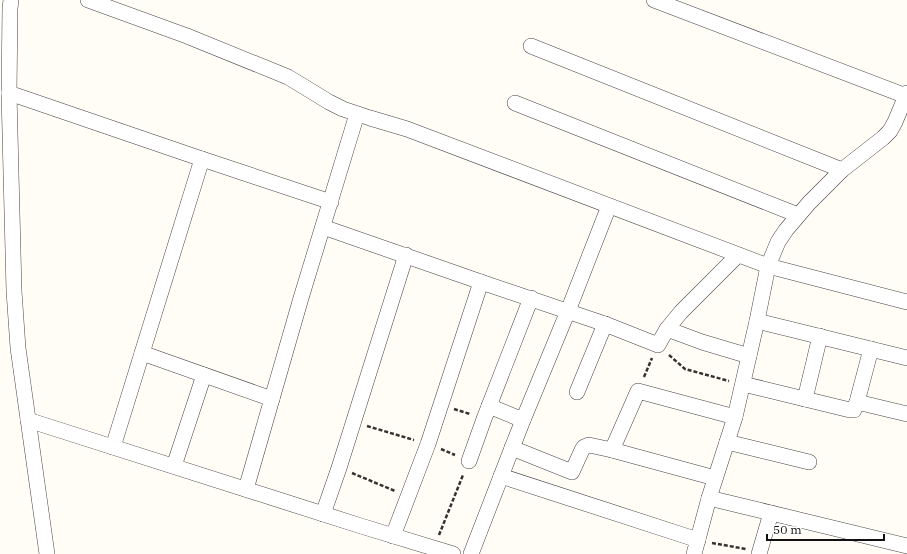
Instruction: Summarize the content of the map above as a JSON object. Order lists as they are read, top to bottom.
{
  "scale_bar": "50 m"
}
